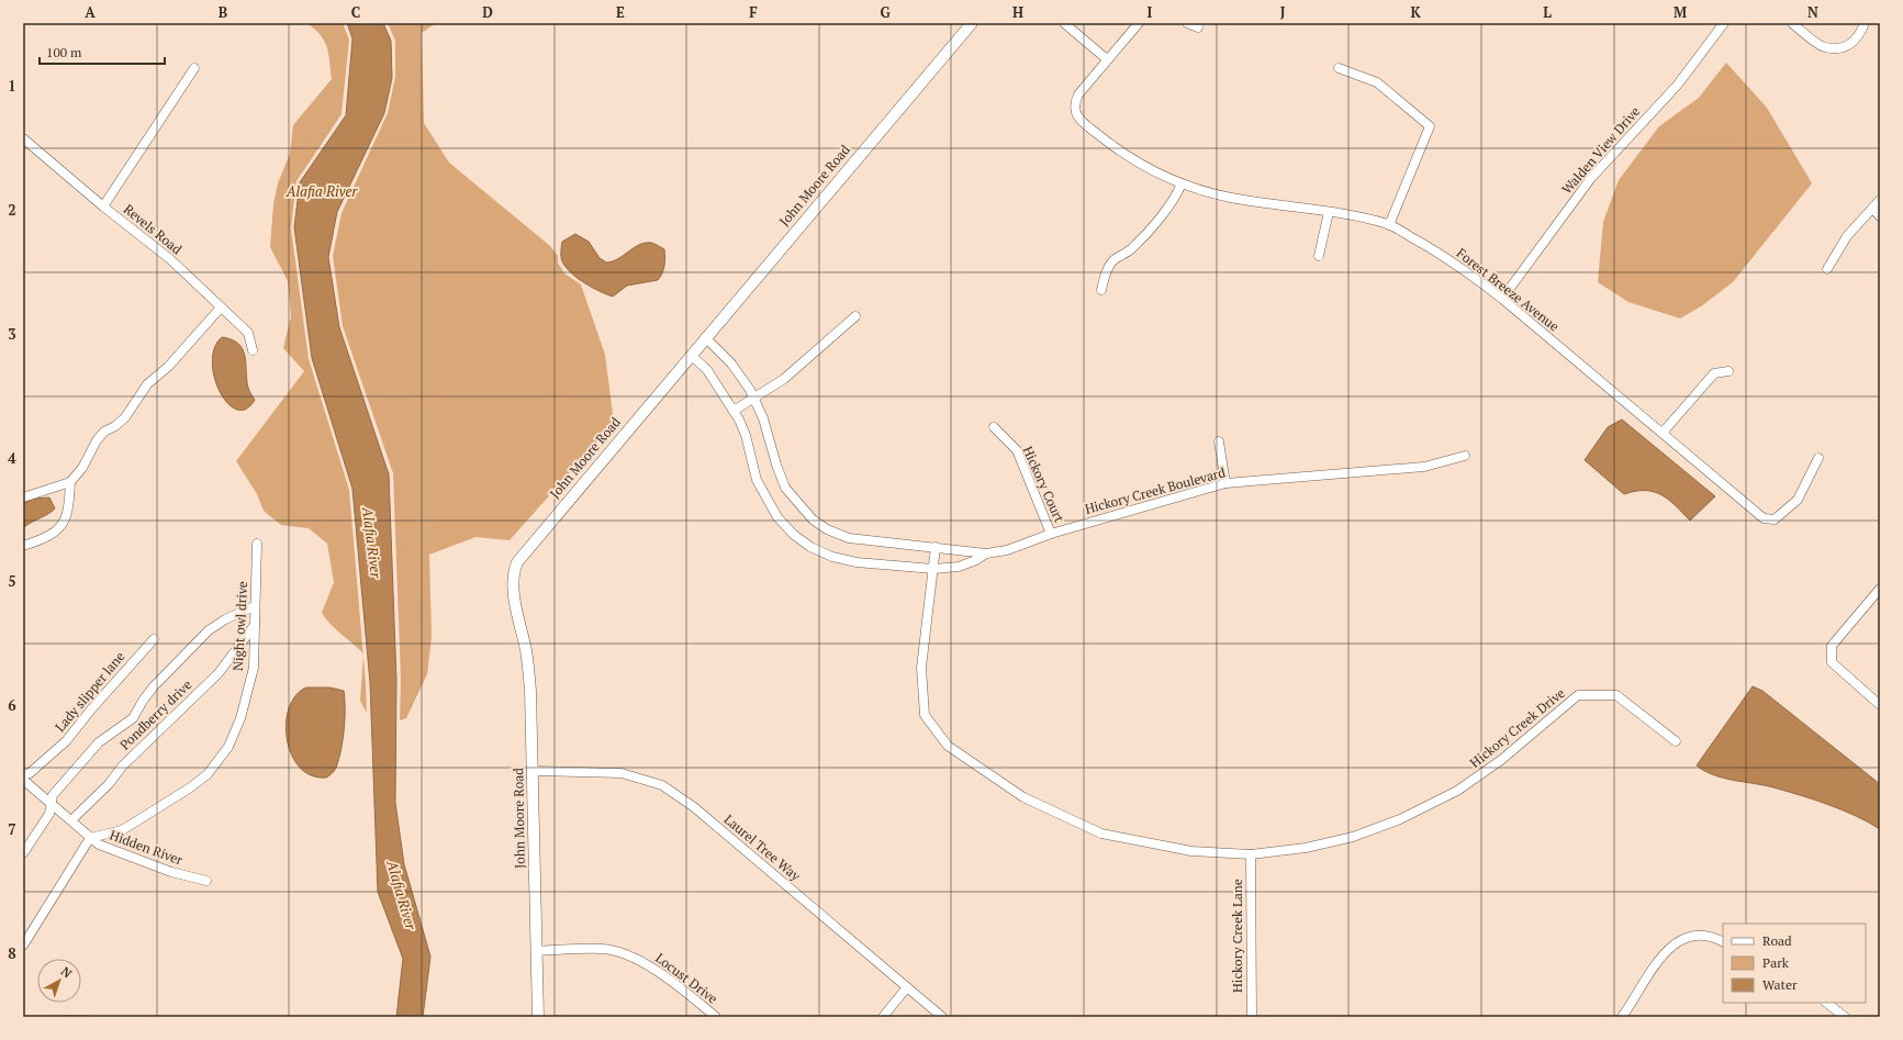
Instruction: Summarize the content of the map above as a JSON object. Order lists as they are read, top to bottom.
{
  "streets": {
    "street": [
      "Walden View Drive",
      "John Moore Road",
      "Revels Road",
      "Forest Breeze Avenue",
      "Hickory Court",
      "Hickory Creek Boulevard",
      "Night owl drive",
      "Lady slipper lane",
      "Pondberry drive",
      "Hickory Creek Drive",
      "Hidden River",
      "Laurel Tree Way",
      "Hickory Creek Lane",
      "Locust Drive"
    ]
  },
  "crossings": [
    ["Walden View Drive", "Forest Breeze Avenue"],
    ["John Moore Road", "Hickory Creek Boulevard"],
    ["John Moore Road", "Laurel Tree Way"],
    ["John Moore Road", "Locust Drive"],
    ["Hickory Court", "Hickory Creek Boulevard"],
    ["Hickory Creek Boulevard", "Hickory Creek Drive"],
    ["Night owl drive", "Pondberry drive"],
    ["Night owl drive", "Hidden River"],
    ["Pondberry drive", "Hidden River"],
    ["Hickory Creek Drive", "Hickory Creek Lane"]
  ],
  "water": ["Alafia River"],
  "legend": ["Road", "Park", "Water"],
  "scale_bar": "100 m",
  "north": "top right",
  "grid": {
    "columns": [
      "A",
      "B",
      "C",
      "D",
      "E",
      "F",
      "G",
      "H",
      "I",
      "J",
      "K",
      "L",
      "M",
      "N"
    ],
    "rows": [
      "1",
      "2",
      "3",
      "4",
      "5",
      "6",
      "7",
      "8"
    ]
  }
}
